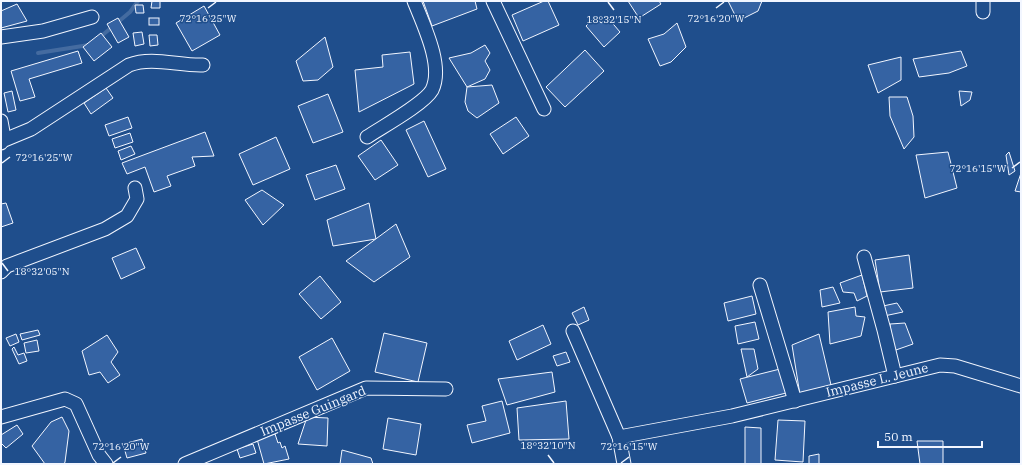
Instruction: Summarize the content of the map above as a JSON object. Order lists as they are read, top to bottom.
{
  "streets": {
    "street": ["Impasse L. Jeune", "Impasse Guingard"]
  },
  "scale_bar": "50 m",
  "coordinates": [
    "72°16'20\"W",
    "72°16'25\"W",
    "18°32'15\"N",
    "72°16'15\"W",
    "18°32'05\"N",
    "18°32'10\"N"
  ]
}
